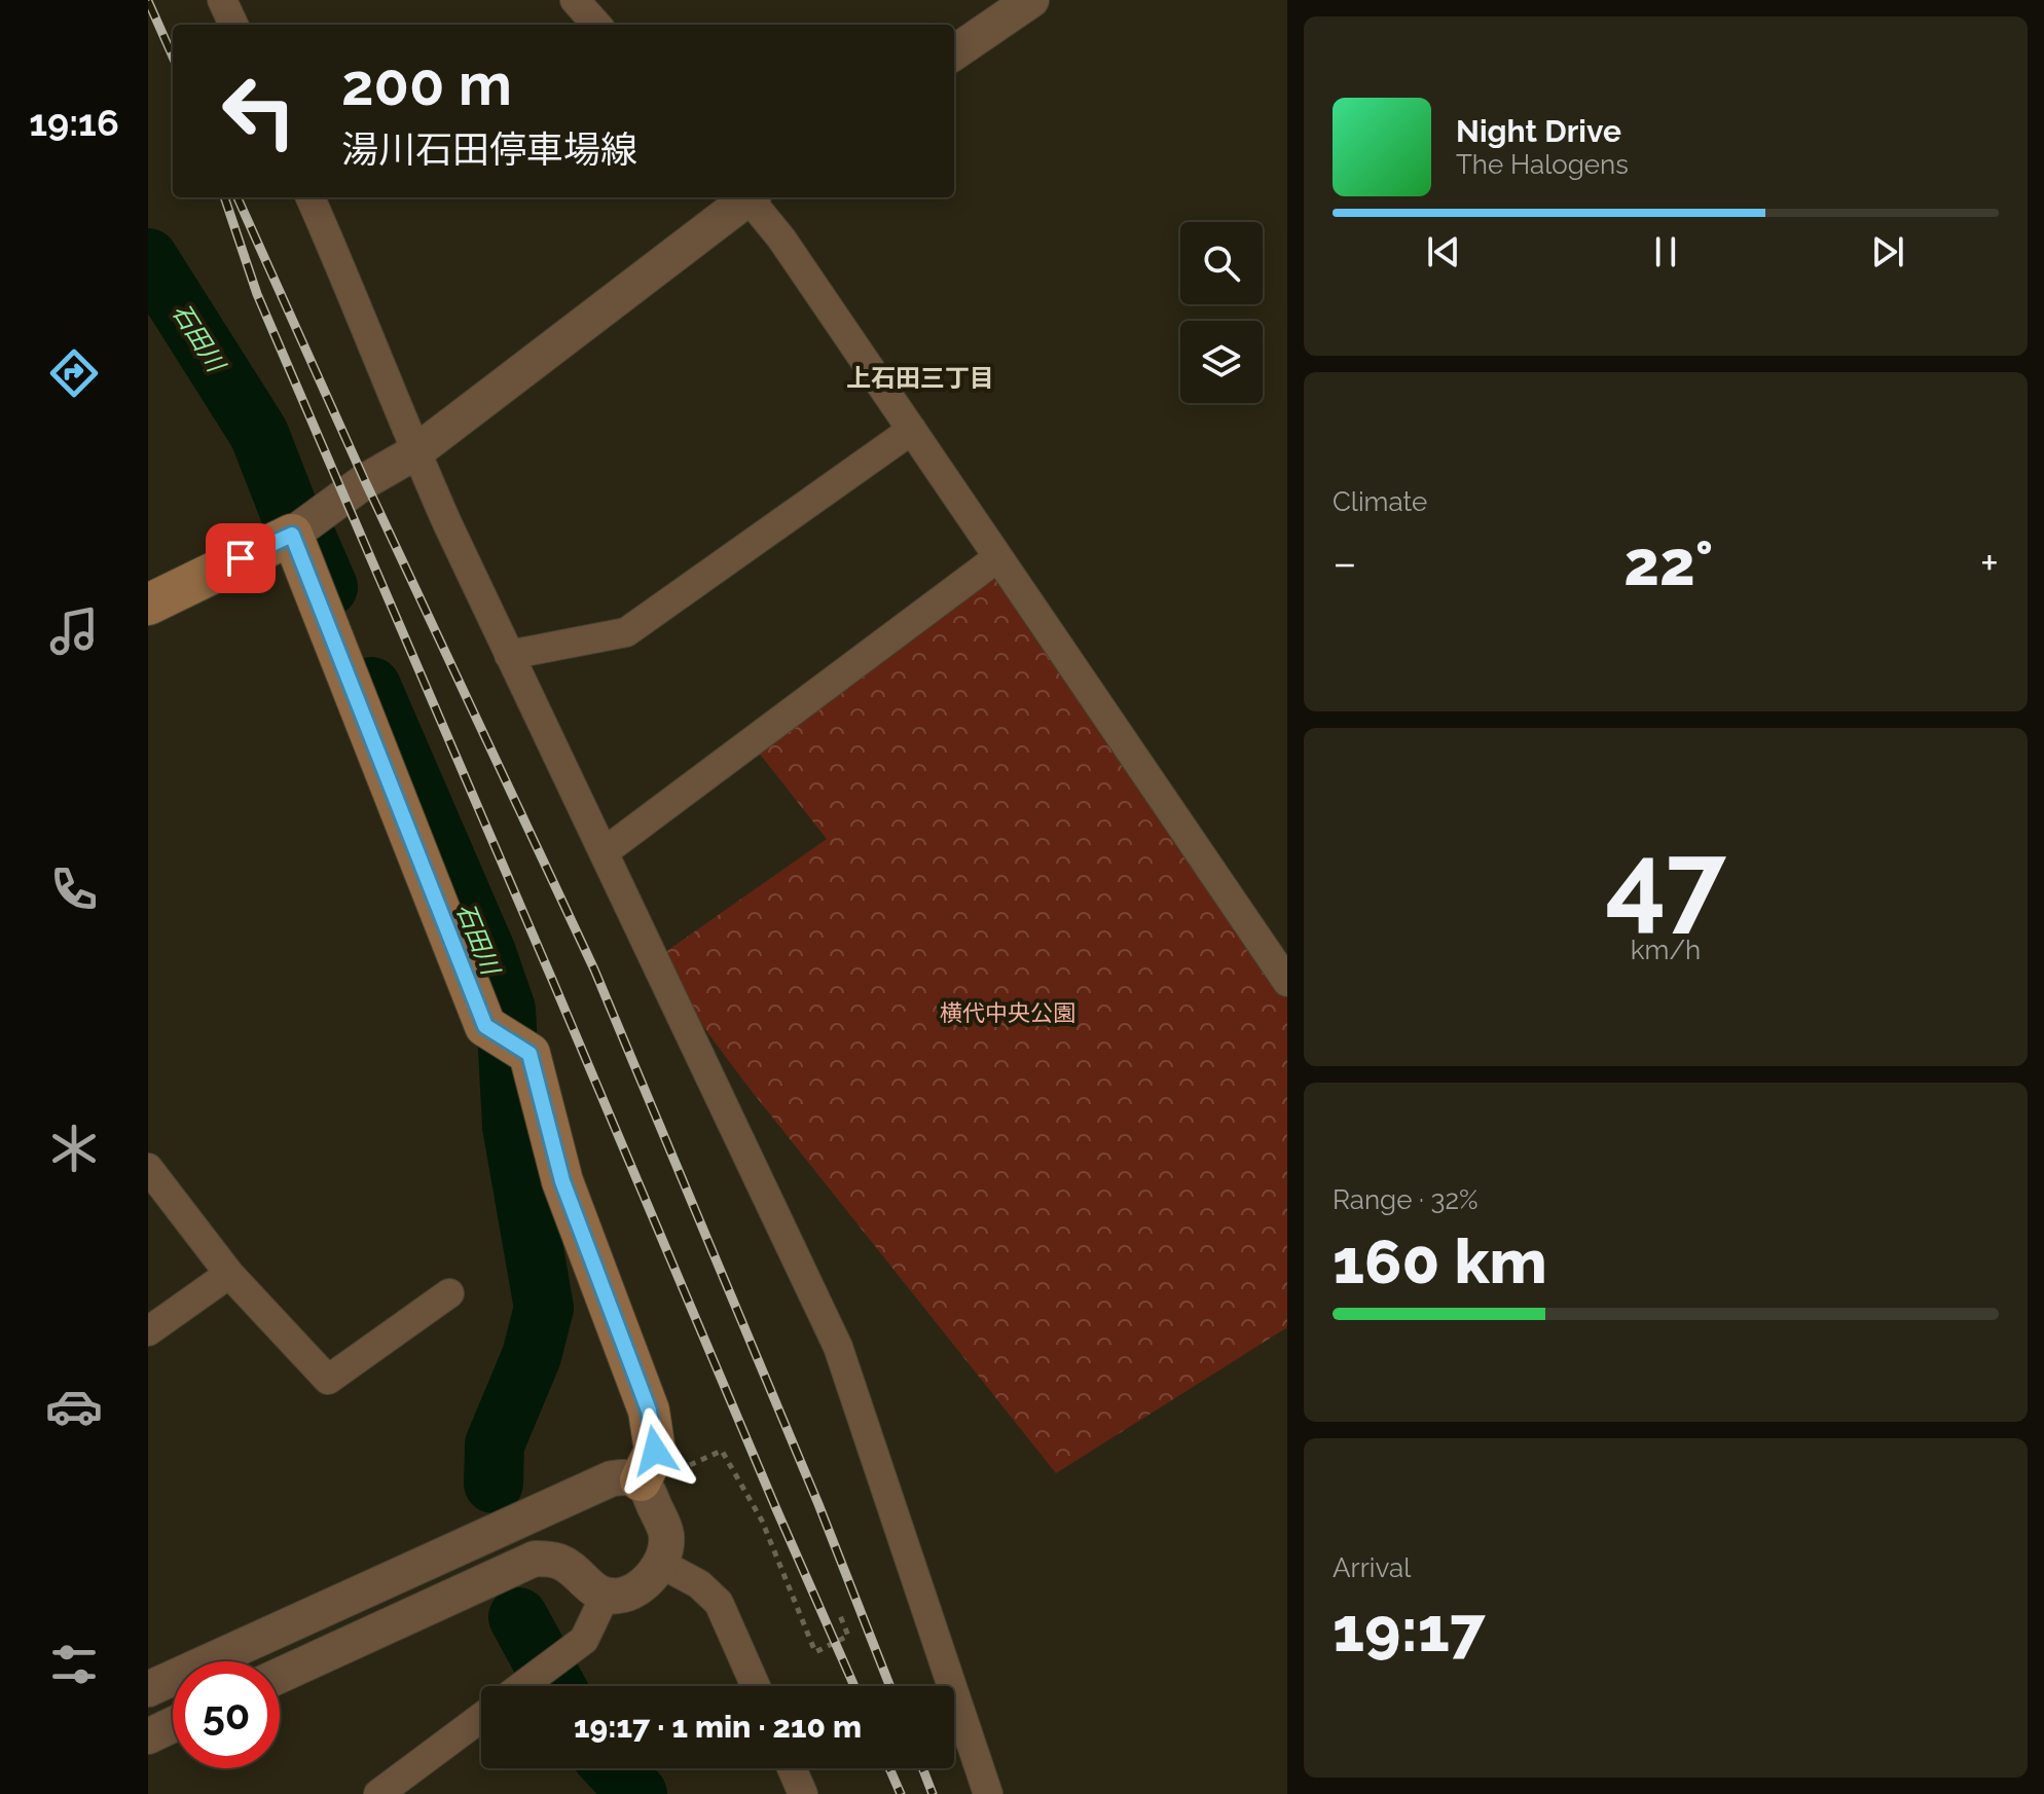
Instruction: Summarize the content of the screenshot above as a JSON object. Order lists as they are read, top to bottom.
{
  "districts": ["上石田三丁目"],
  "water": ["石田川"],
  "parks": ["横代中央公園"],
  "page": {
    "tabs": "19:16",
    "turn": ["200 m", "湯川石田停車場線"],
    "song": ["Night Drive", "The Halogens"],
    "tile": [
      "Climate",
      ["47", "km/h"],
      ["Range · 32%", "160 km"],
      ["Arrival", "19:17"]
    ],
    "heat": ["−", "22°", "+"],
    "limit": "50",
    "trip": "19:17 · 1 min · 210 m"
  }
}
